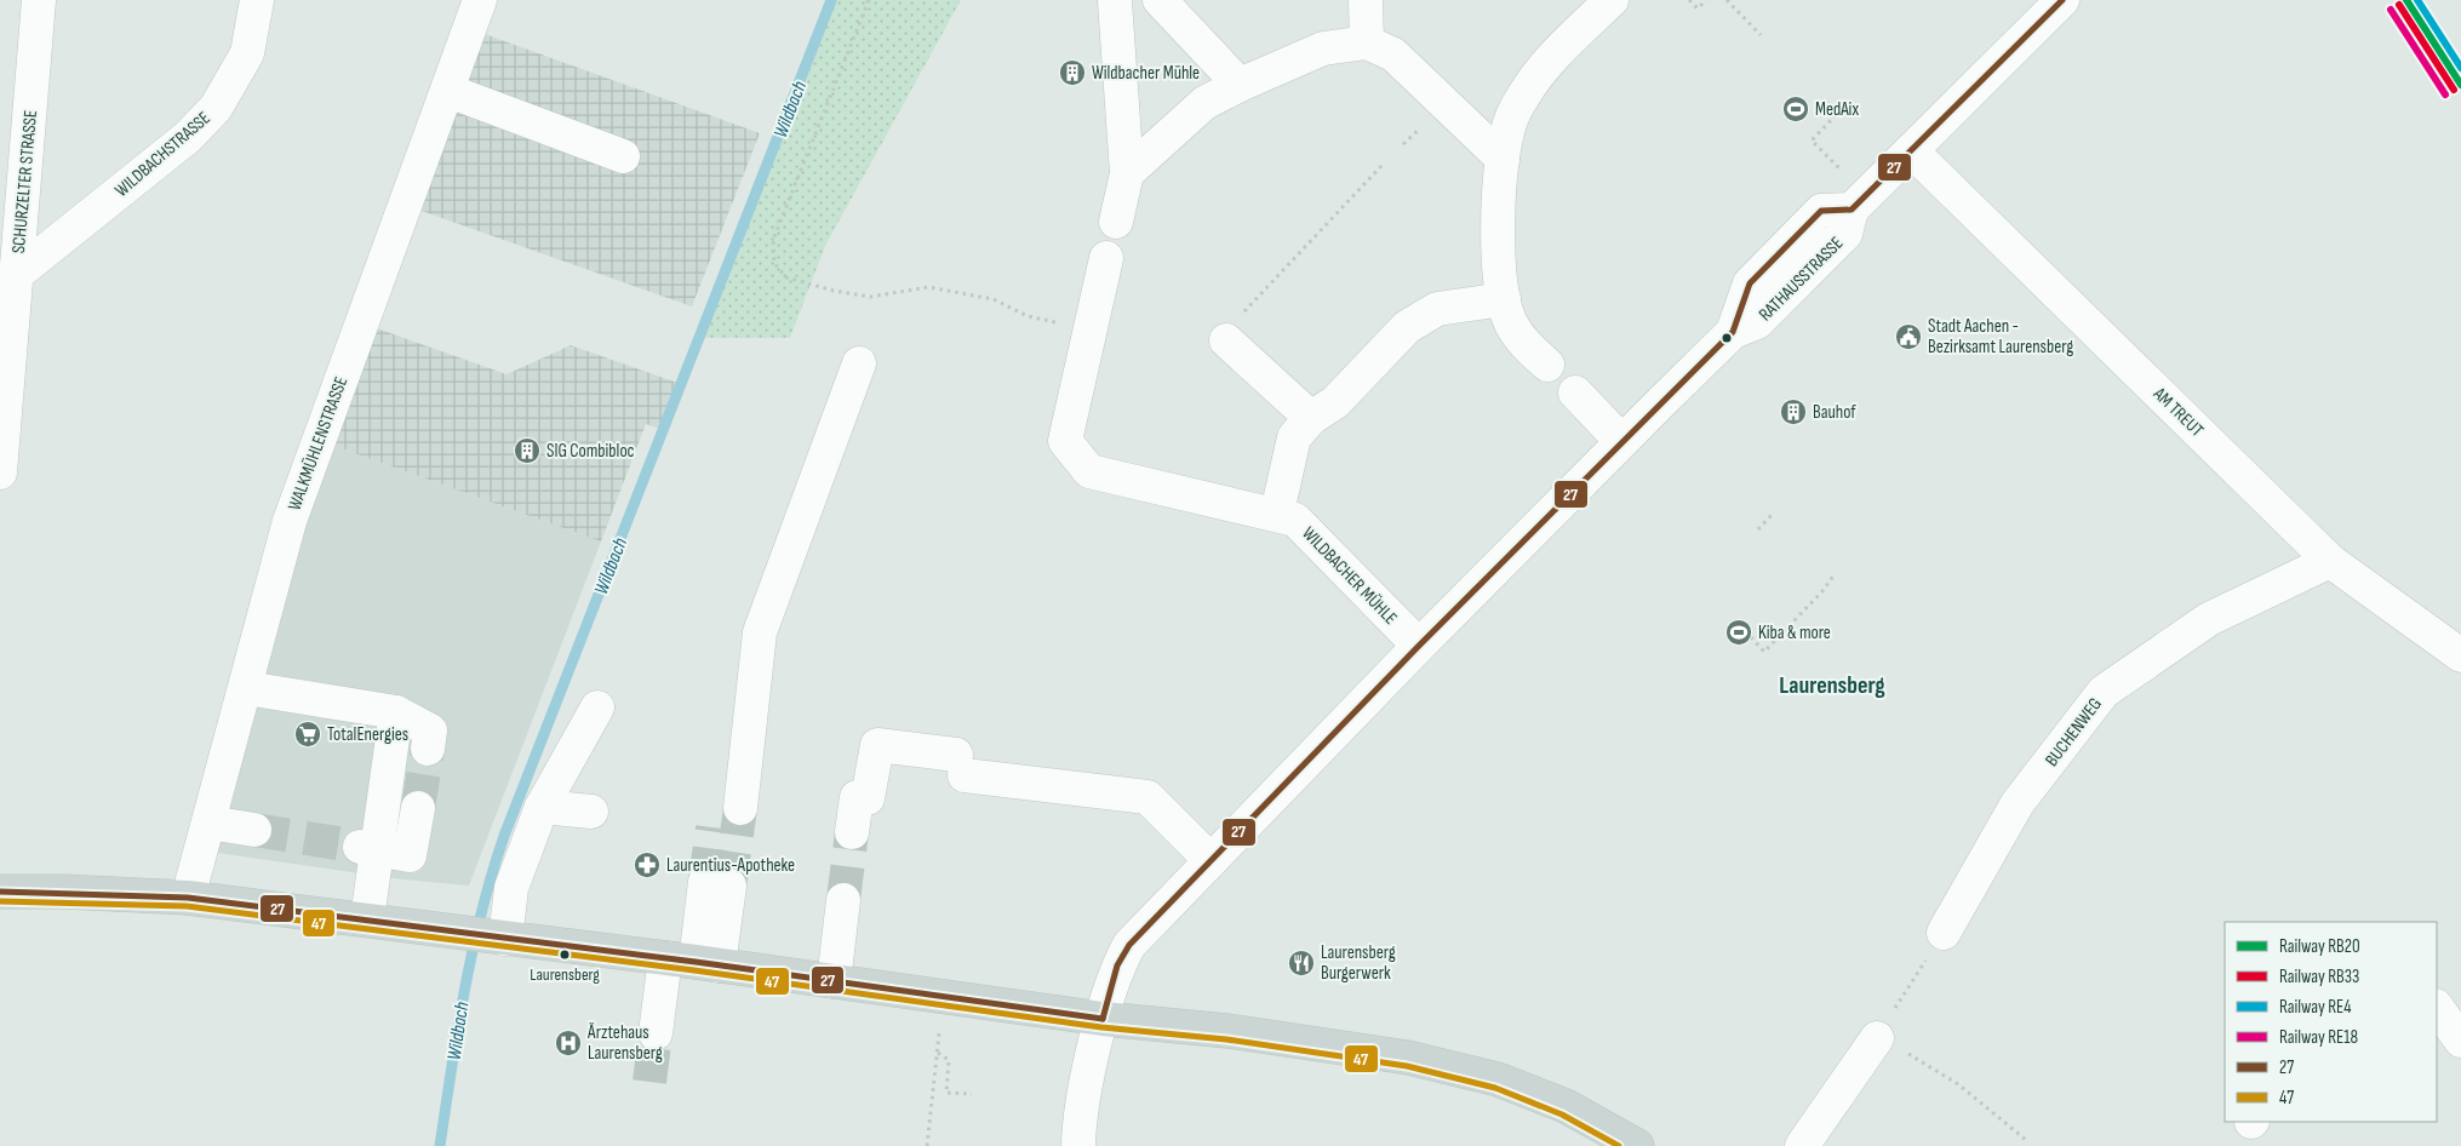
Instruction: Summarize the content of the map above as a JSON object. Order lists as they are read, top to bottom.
{
  "streets": {
    "street": [
      "WILDBACHSTRASSE",
      "SCHURZELTER STRASSE",
      "RATHAUSSTRASSE",
      "AM TREUT",
      "WALKMÜHLENSTRASSE",
      "WILDBACHER MÜHLE",
      "BUCHENWEG"
    ]
  },
  "crossings": [
    ["WILDBACHSTRASSE", "SCHURZELTER STRASSE"],
    ["RATHAUSSTRASSE", "WILDBACHER MÜHLE"],
    ["AM TREUT", "BUCHENWEG"]
  ],
  "districts": ["Laurensberg"],
  "water": ["Wildbach"],
  "places": {
    "building": ["Wildbacher Mühle", "Bauhof", "SIG Combibloc"],
    "sports": ["MedAix", "Kiba & more"],
    "public building": ["Stadt Aachen - Bezirksamt Laurensberg"],
    "supermarket": ["TotalEnergies"],
    "pharmacy": ["Laurentius-Apotheke"],
    "other": ["Laurensberg"],
    "restaurant": ["Laurensberg Burgerwerk"],
    "hospital": ["Ärztehaus Laurensberg"]
  },
  "lines": [
    "rail line RB20",
    "rail line RE4",
    "transit line 27",
    "rail line RB33",
    "rail line RE18",
    "transit line 47"
  ],
  "legend": [
    "Railway RB20",
    "Railway RB33",
    "Railway RE4",
    "Railway RE18",
    "27",
    "47"
  ]
}
